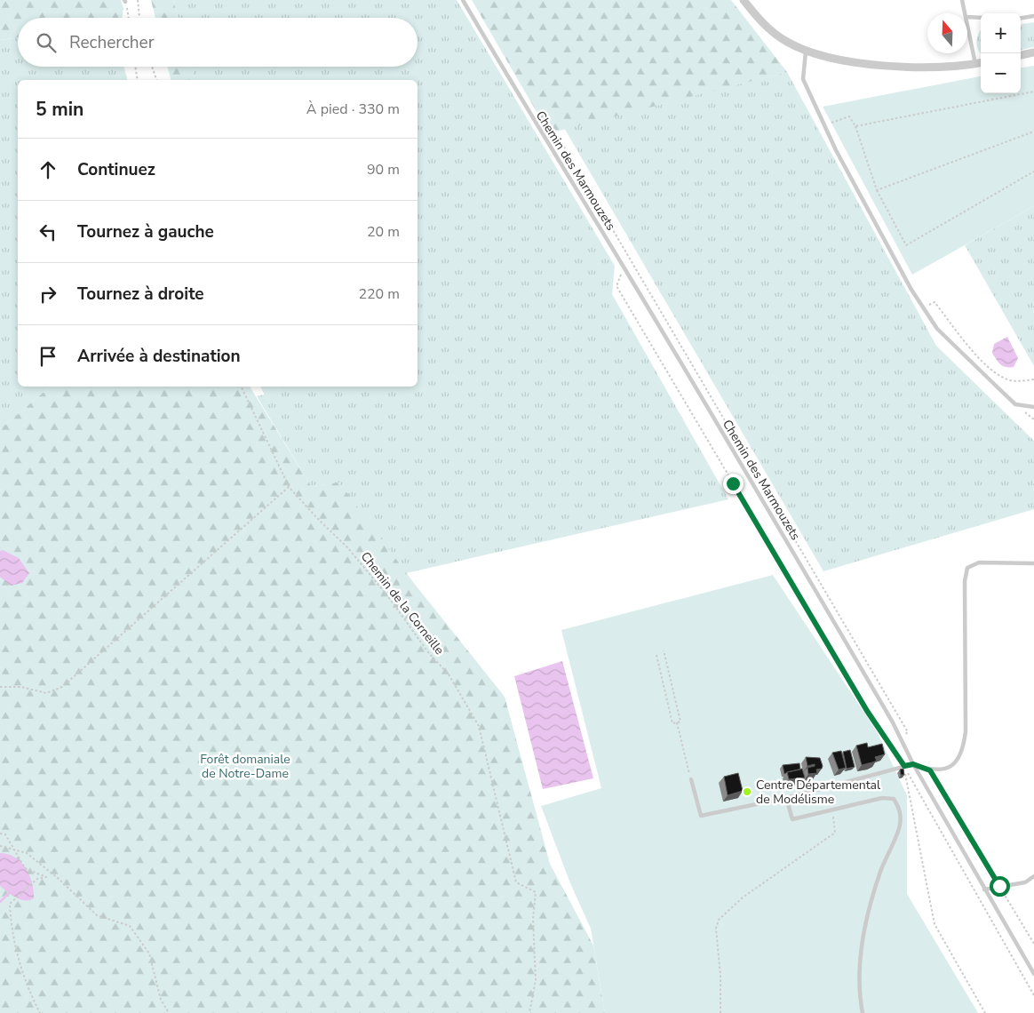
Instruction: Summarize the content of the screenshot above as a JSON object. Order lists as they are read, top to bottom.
{
  "streets": {
    "lane": ["Chemin des Marmouzets"],
    "path": ["Chemin de la Corneille"]
  },
  "parks": ["Forêt domaniale de Notre-Dame"],
  "places": ["Centre Départemental de Modélisme"],
  "north": "top",
  "page": {
    "map_buttons": ["+", "−"],
    "search": "Rechercher",
    "heading": ["5 min", "À pied · 330 m"],
    "list": [
      ["Continuez", "90 m"],
      ["Tournez à gauche", "20 m"],
      ["Tournez à droite", "220 m"],
      "Arrivée à destination"
    ]
  }
}
